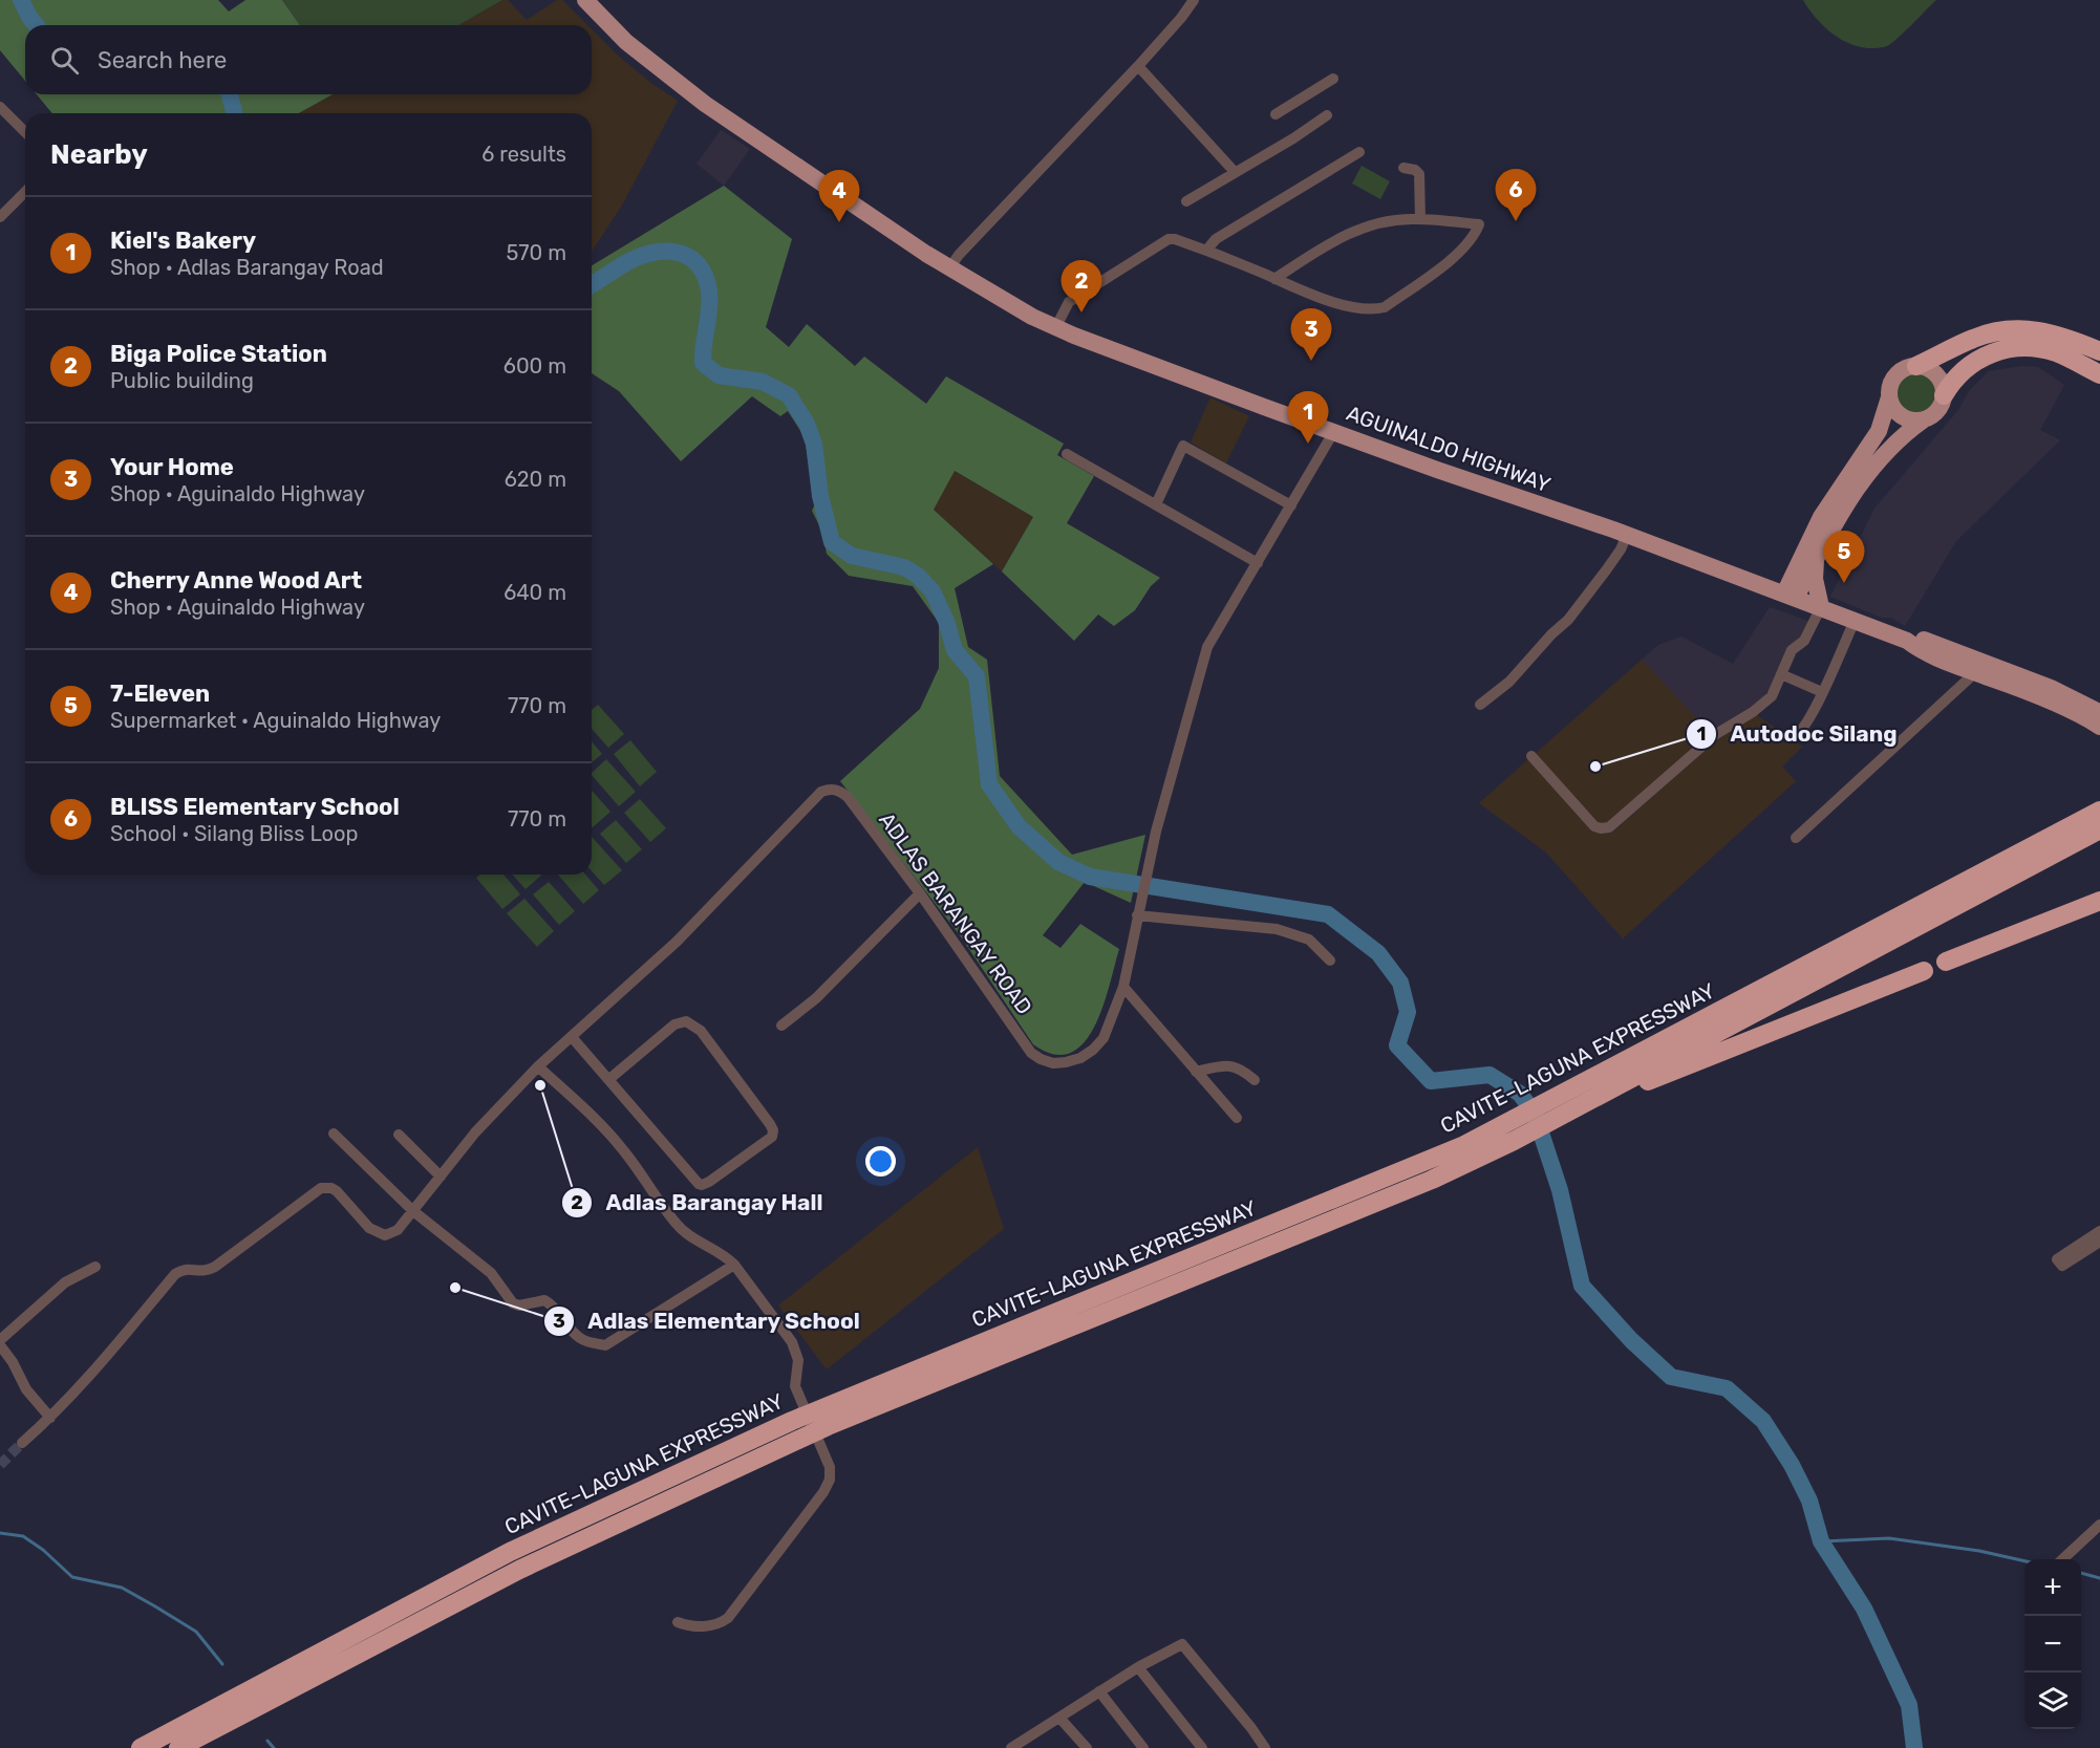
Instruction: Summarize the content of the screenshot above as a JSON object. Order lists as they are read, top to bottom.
{
  "streets": {
    "highway": ["CAVITE–LAGUNA EXPRESSWAY"],
    "main road": ["AGUINALDO HIGHWAY"],
    "street": ["ADLAS BARANGAY ROAD"]
  },
  "crossings": [
    ["AGUINALDO HIGHWAY", "ADLAS BARANGAY ROAD"]
  ],
  "places": ["Autodoc Silang", "Adlas Barangay Hall", "Adlas Elementary School"],
  "page": {
    "search": "Search here",
    "heading": ["Nearby", "6 results"],
    "pins": [
      "6",
      "4",
      "2",
      "3",
      "1",
      "5"
    ],
    "list": [
      {
        "mark": "1",
        "name": "Kiel's Bakery",
        "note": "Shop · Adlas Barangay Road",
        "value": "570 m"
      },
      {
        "mark": "2",
        "name": "Biga Police Station",
        "note": "Public building",
        "value": "600 m"
      },
      {
        "mark": "3",
        "name": "Your Home",
        "note": "Shop · Aguinaldo Highway",
        "value": "620 m"
      },
      {
        "mark": "4",
        "name": "Cherry Anne Wood Art",
        "note": "Shop · Aguinaldo Highway",
        "value": "640 m"
      },
      {
        "mark": "5",
        "name": "7-Eleven",
        "note": "Supermarket · Aguinaldo Highway",
        "value": "770 m"
      },
      {
        "mark": "6",
        "name": "BLISS Elementary School",
        "note": "School · Silang Bliss Loop",
        "value": "770 m"
      }
    ],
    "map_buttons": ["+", "−"]
  }
}
